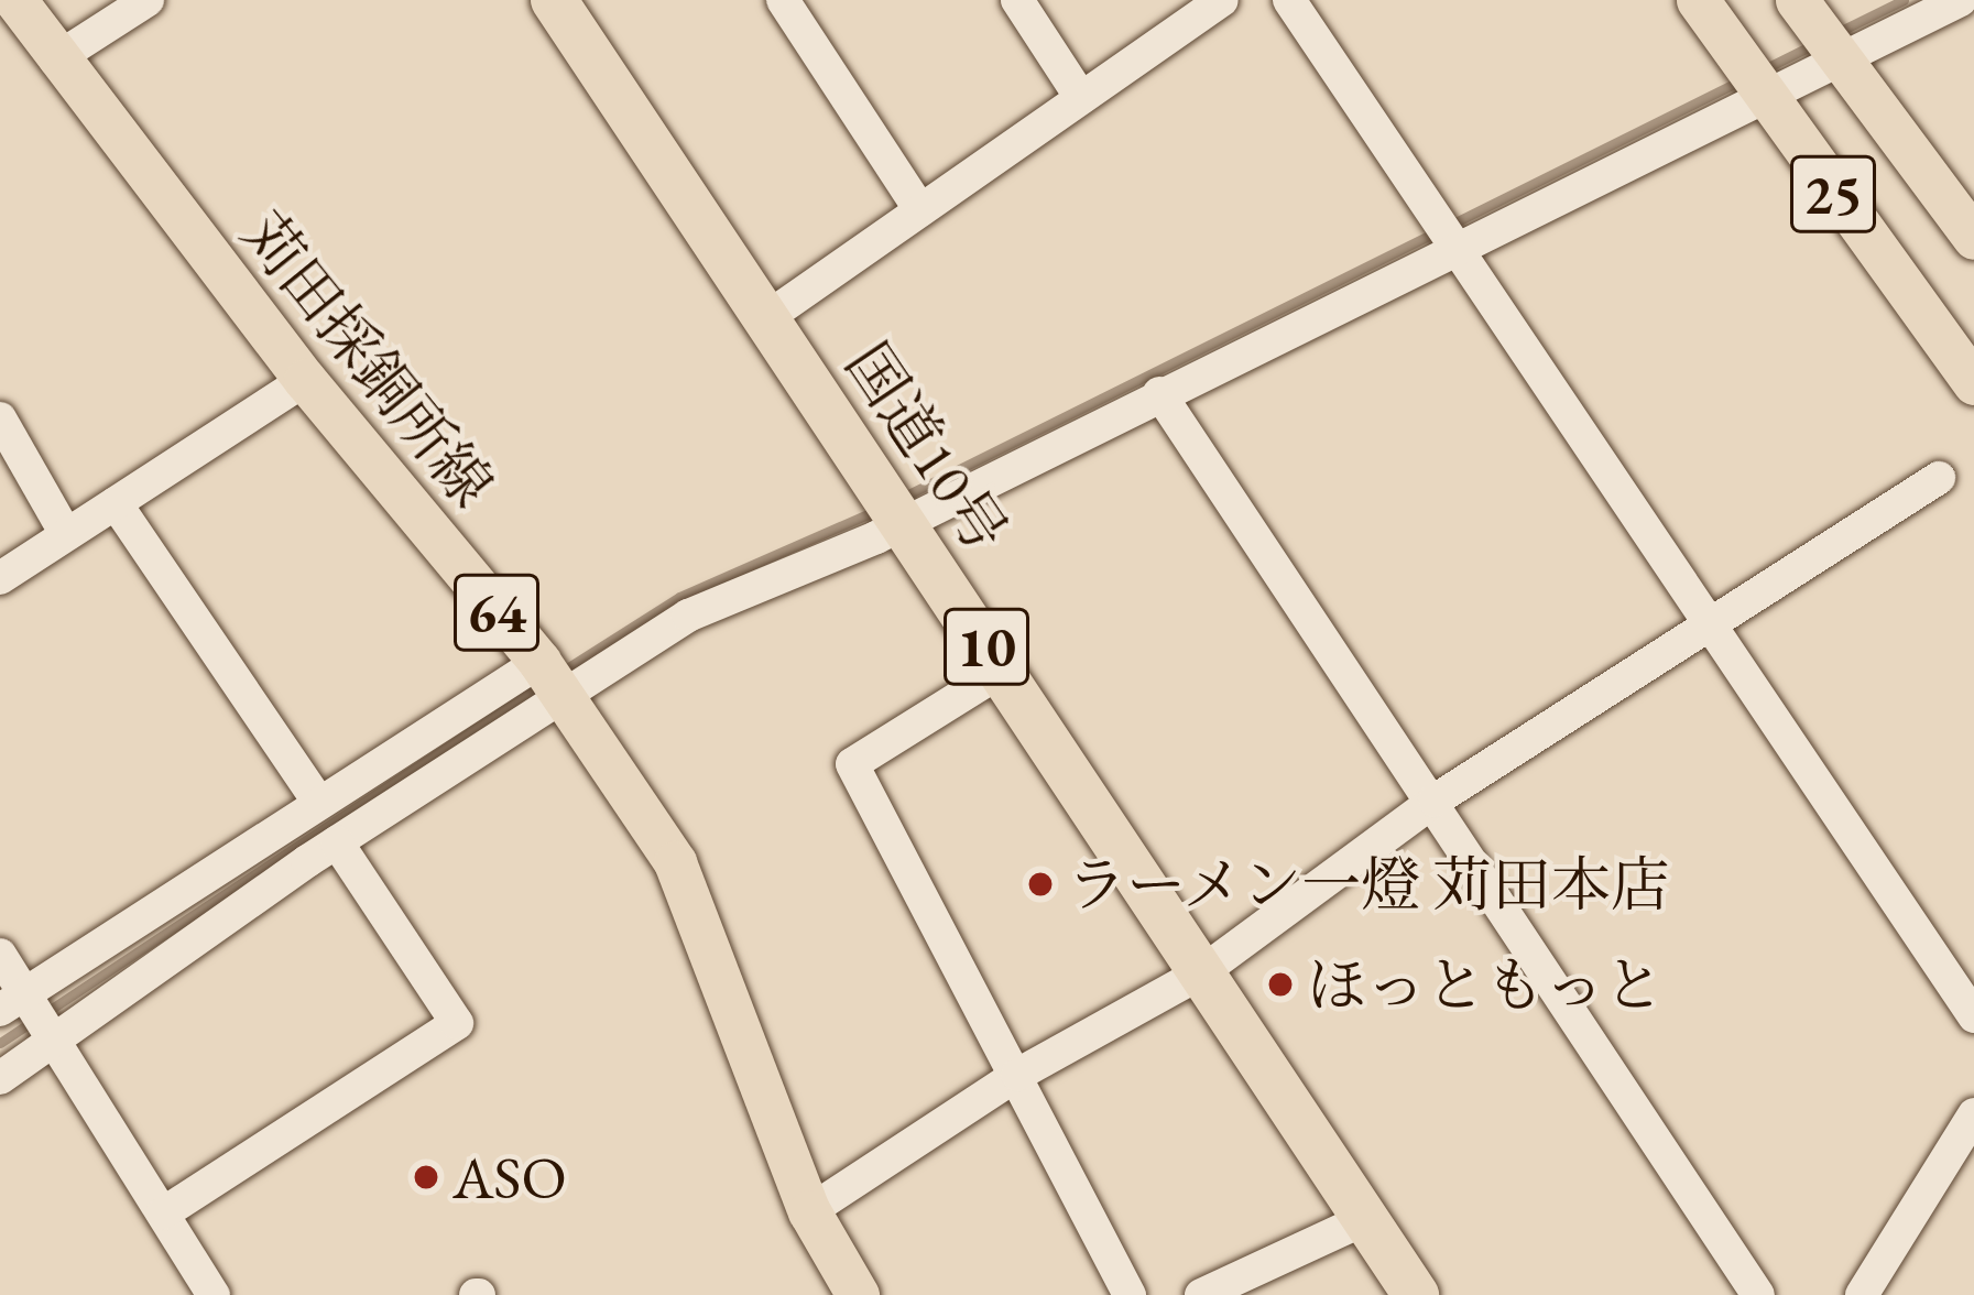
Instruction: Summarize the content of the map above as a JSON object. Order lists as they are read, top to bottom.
{
  "streets": {
    "highway": ["国道10号", "10"],
    "main road": ["25", "苅田採銅所線", "64"]
  },
  "places": ["ラーメン一燈 苅田本店", "ほっともっと", "ASO"]
}
